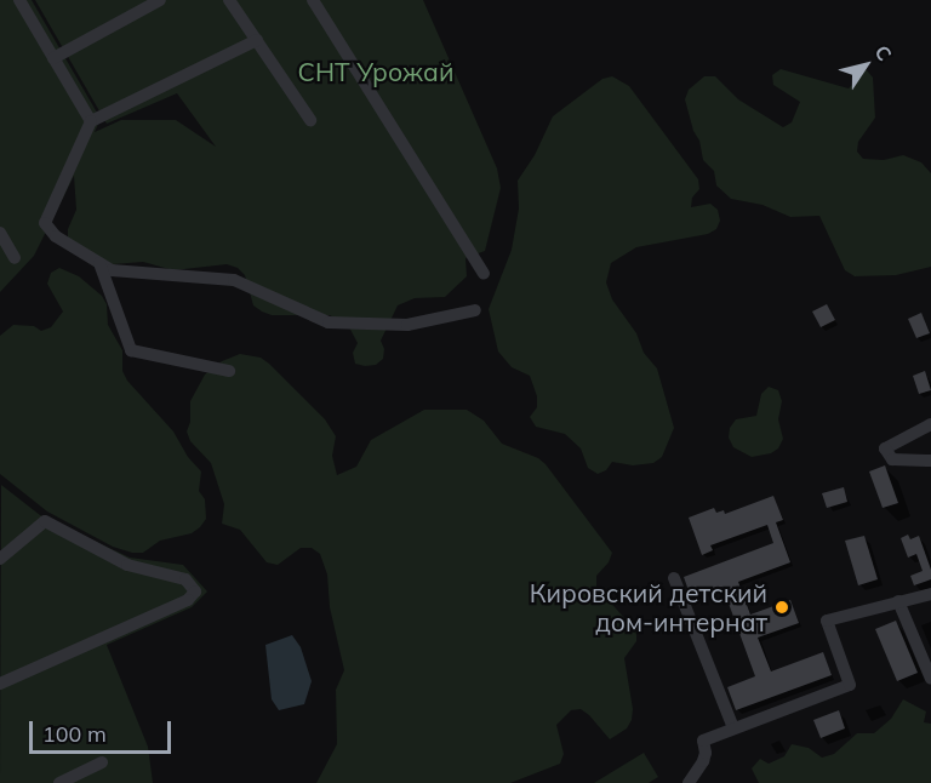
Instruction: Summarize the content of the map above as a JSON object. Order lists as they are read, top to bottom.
{
  "parks": ["СНТ Урожай"],
  "places": ["Кировский детский дом-интернат"],
  "scale_bar": "100 m",
  "north": "top right"
}
